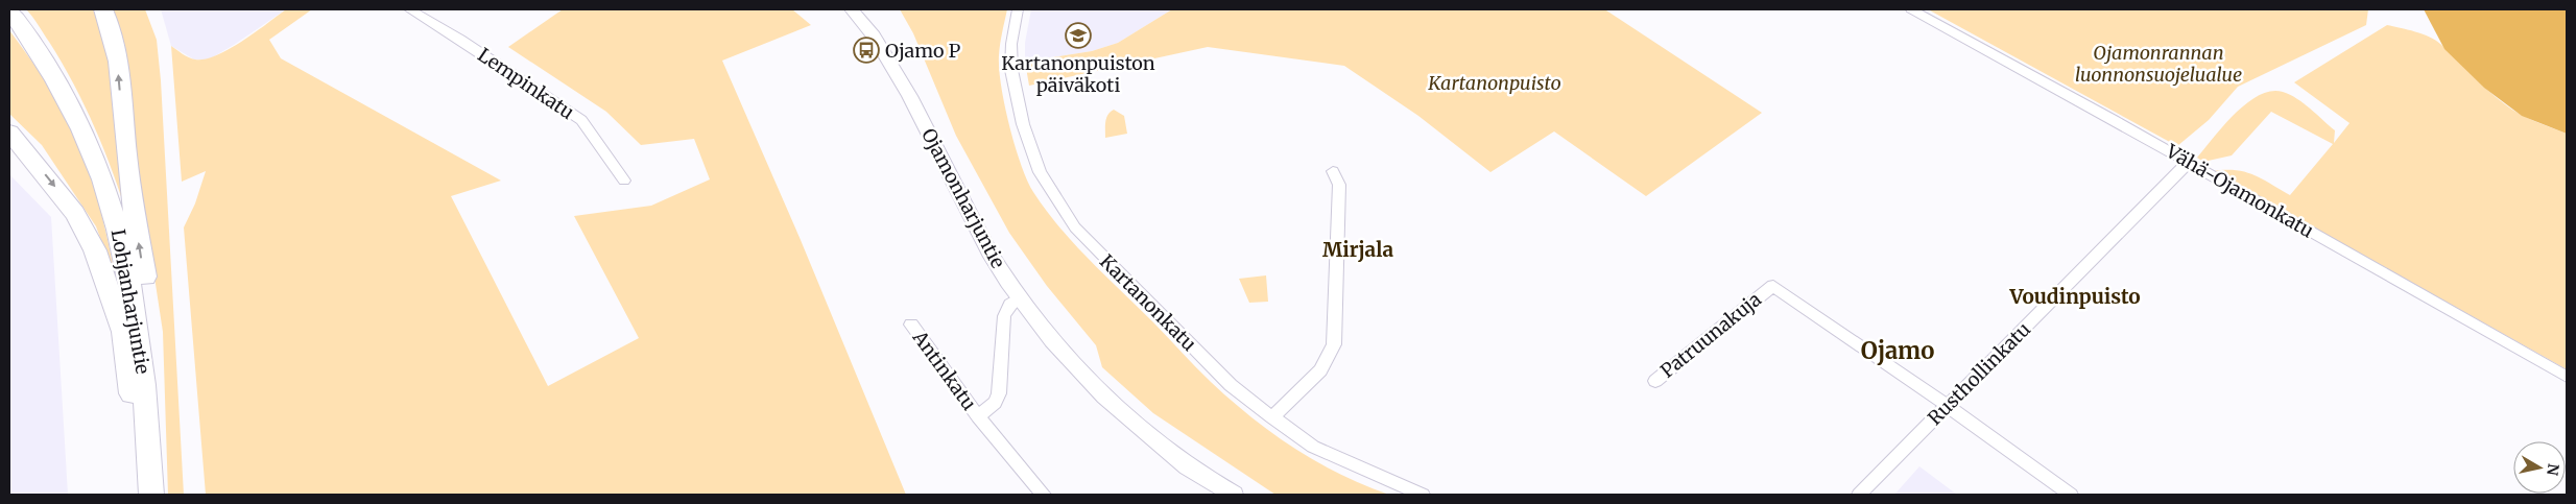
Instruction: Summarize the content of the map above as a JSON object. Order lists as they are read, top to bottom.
{
  "streets": {
    "highway": ["Lohjanharjuntie"],
    "main road": ["Ojamonharjuntie"],
    "street": [
      "Lempinkatu",
      "Vähä-Ojamonkatu",
      "Kartanonkatu",
      "Patruunakuja",
      "Antinkatu",
      "Rusthollinkatu"
    ]
  },
  "crossings": [
    ["Vähä-Ojamonkatu", "Rusthollinkatu"],
    ["Ojamonharjuntie", "Antinkatu"],
    ["Patruunakuja", "Rusthollinkatu"]
  ],
  "districts": ["Mirjala", "Voudinpuisto", "Ojamo"],
  "parks": ["Ojamonrannan luonnonsuojelualue", "Kartanonpuisto"],
  "places": {
    "school or university": ["Kartanonpuiston päiväkoti"],
    "bus stop": ["Ojamo P"]
  },
  "north": "right"
}
